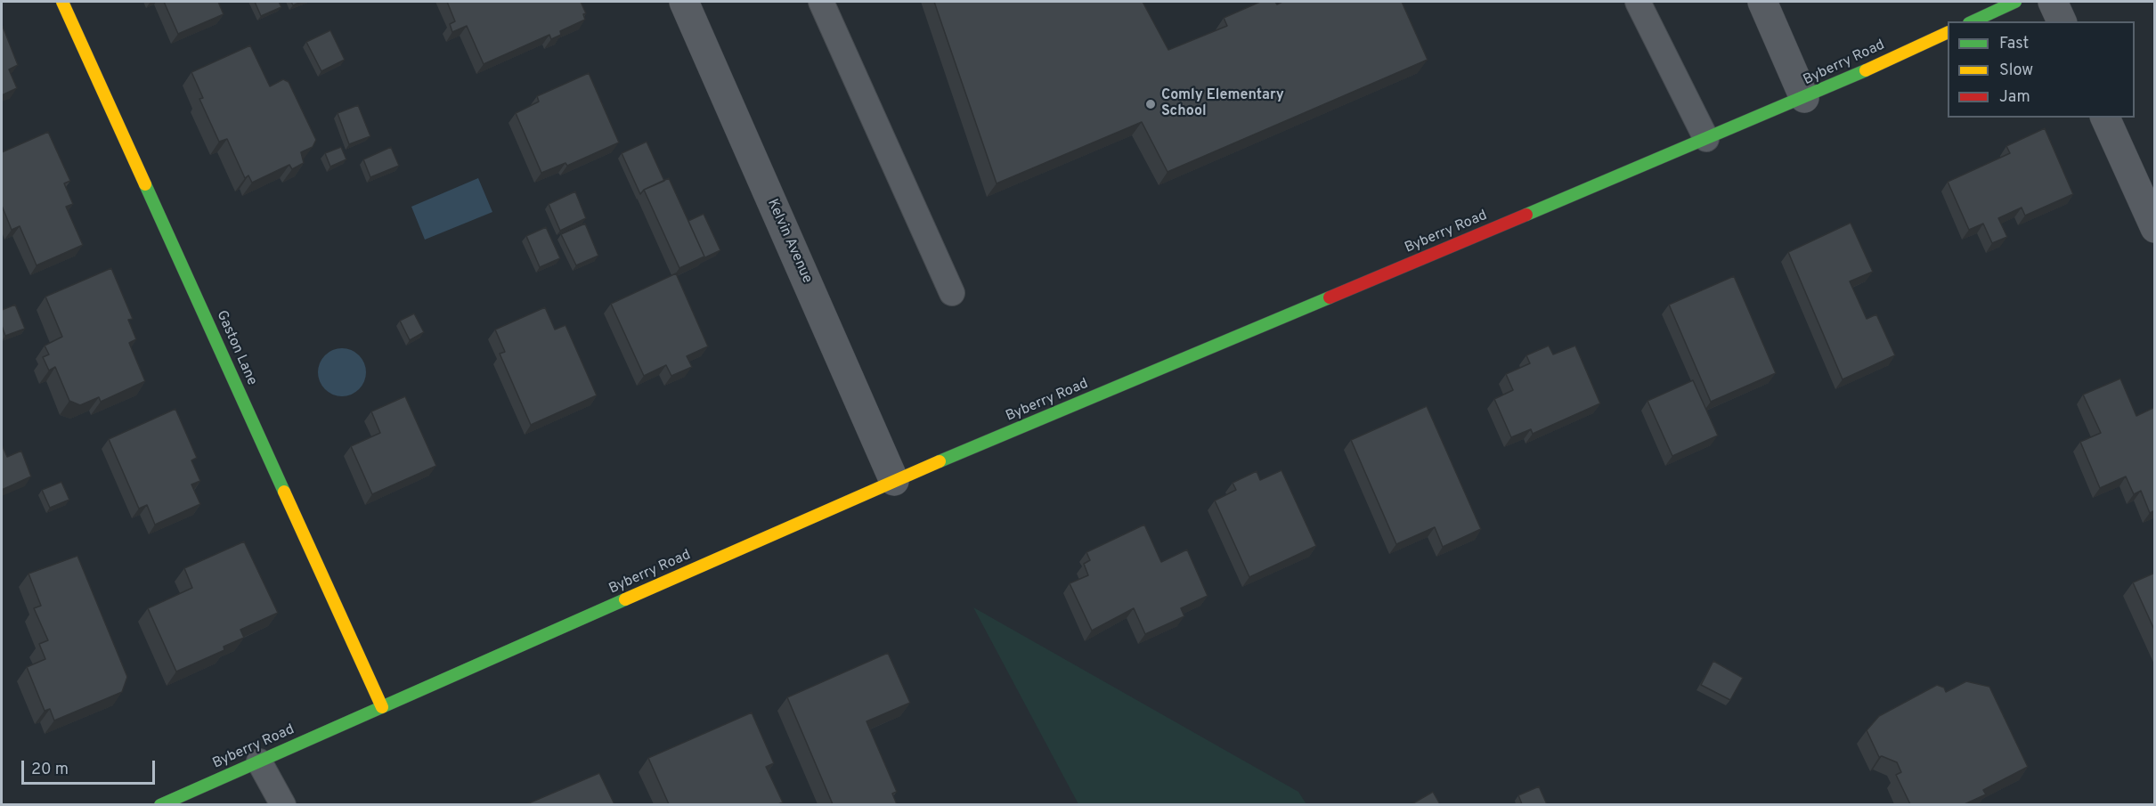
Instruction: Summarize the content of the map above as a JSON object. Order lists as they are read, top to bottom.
{
  "streets": {
    "main road": ["Byberry Road", "Gaston Lane"],
    "street": ["Kelvin Avenue"]
  },
  "crossings": [
    ["Byberry Road", "Kelvin Avenue"],
    ["Byberry Road", "Gaston Lane"]
  ],
  "places": ["Comly Elementary School"],
  "legend": ["Fast", "Slow", "Jam"],
  "scale_bar": "20 m"
}
